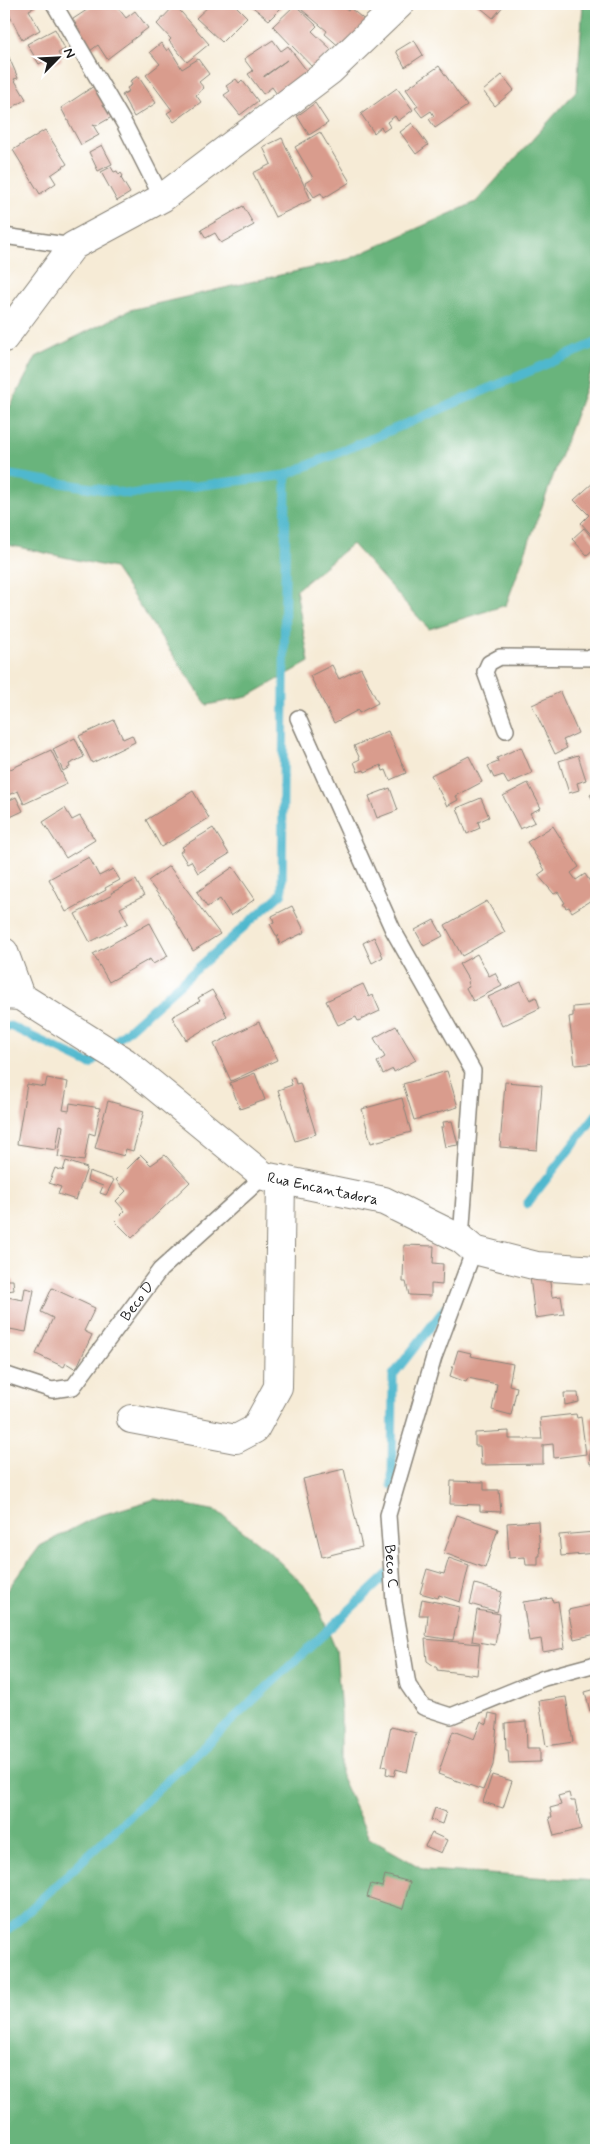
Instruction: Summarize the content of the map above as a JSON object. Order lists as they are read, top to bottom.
{
  "streets": {
    "street": ["Rua Encantadora"],
    "lane": ["Beco D", "Beco C"]
  },
  "crossings": [
    ["Rua Encantadora", "Beco D"],
    ["Rua Encantadora", "Beco C"]
  ],
  "north": "top right"
}
